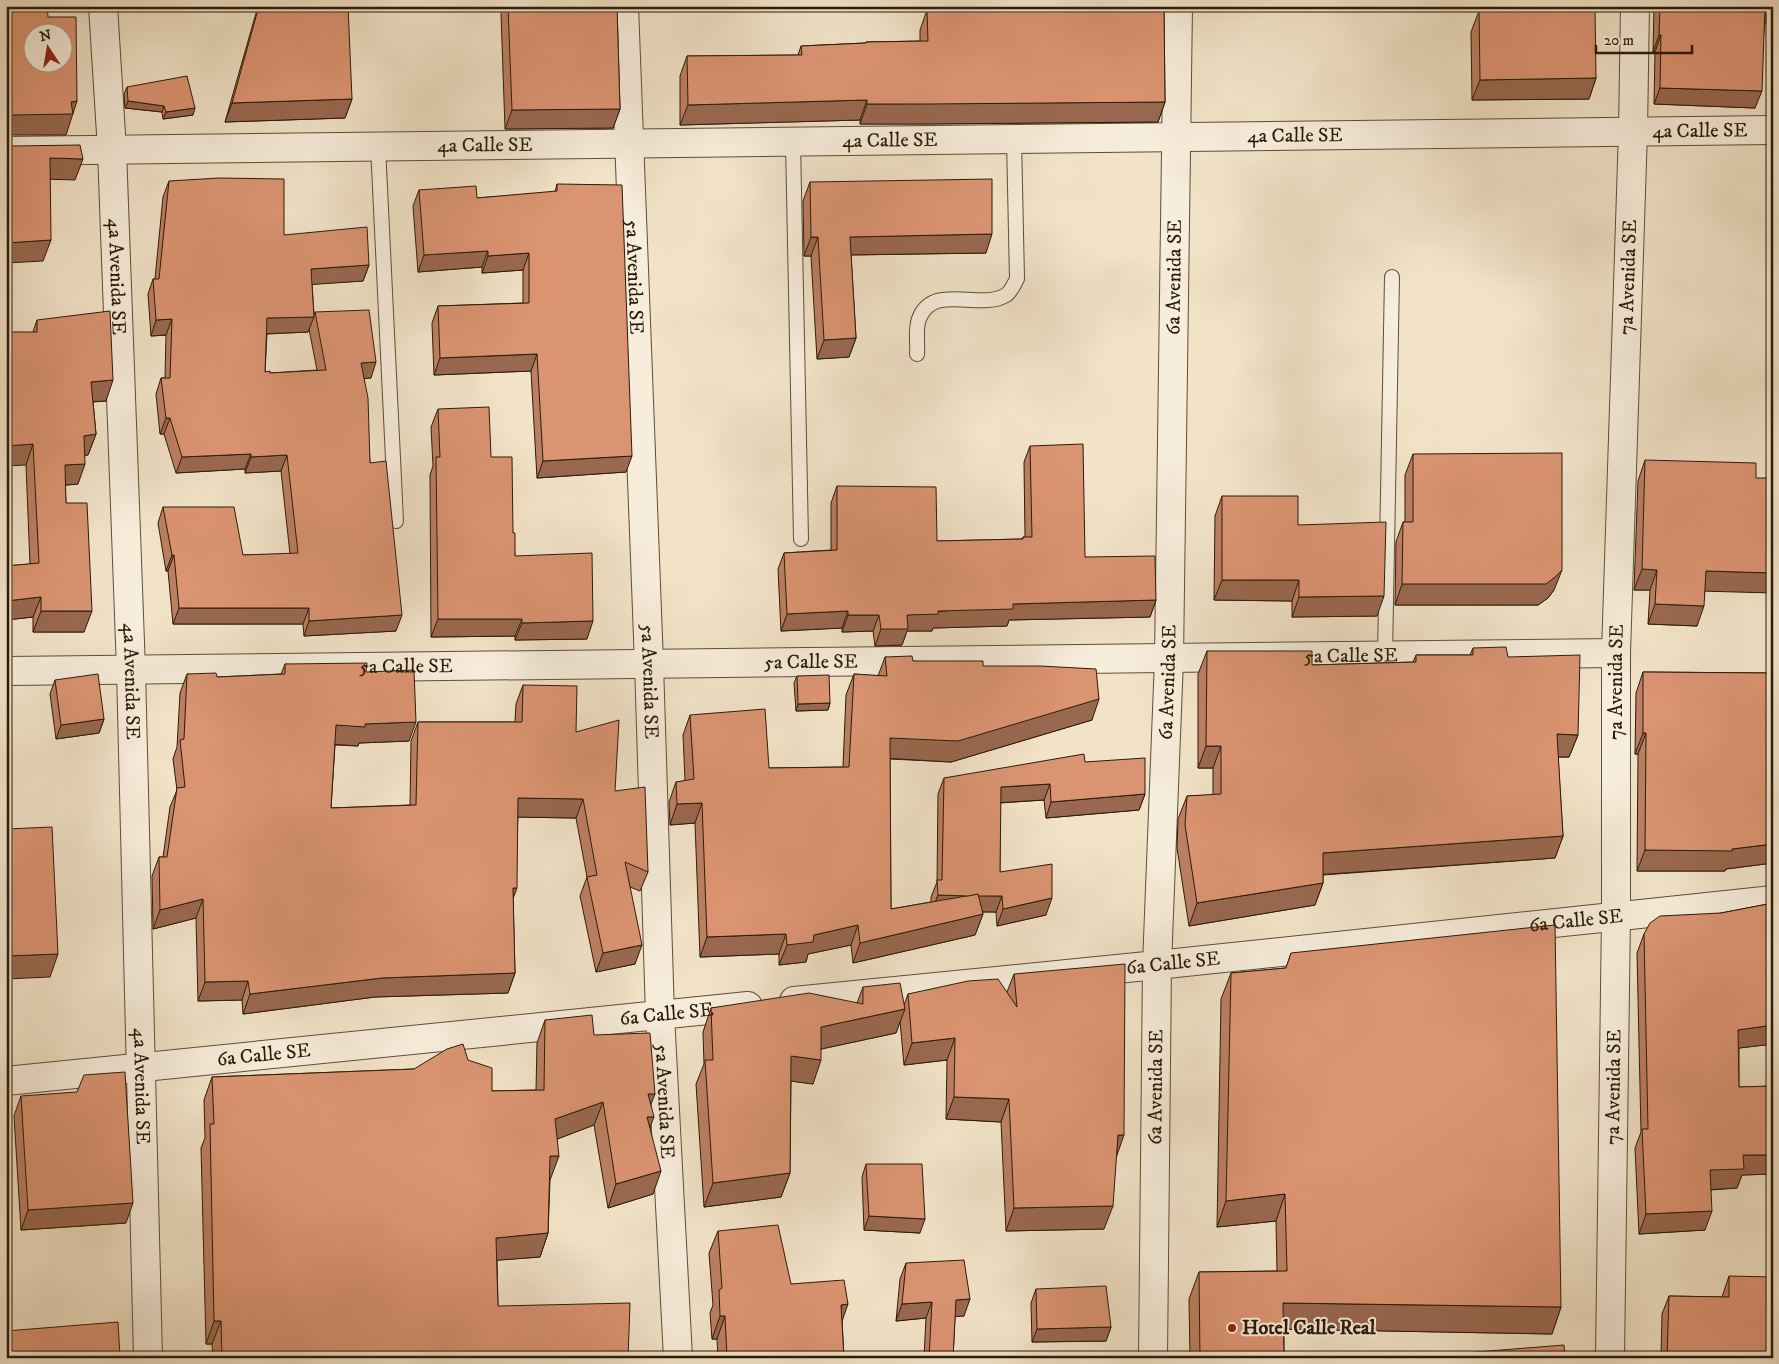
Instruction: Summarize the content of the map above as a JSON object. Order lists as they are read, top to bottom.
{
  "streets": {
    "street": [
      "4a Calle SE",
      "4a Avenida SE",
      "5a Avenida SE",
      "6a Avenida SE",
      "7a Avenida SE",
      "5a Calle SE",
      "6a Calle SE"
    ]
  },
  "crossings": [
    ["4a Calle SE", "4a Avenida SE"],
    ["4a Calle SE", "5a Avenida SE"],
    ["4a Calle SE", "6a Avenida SE"],
    ["4a Calle SE", "7a Avenida SE"],
    ["4a Avenida SE", "5a Calle SE"],
    ["4a Avenida SE", "6a Calle SE"],
    ["5a Avenida SE", "5a Calle SE"],
    ["5a Avenida SE", "6a Calle SE"],
    ["6a Avenida SE", "5a Calle SE"],
    ["6a Avenida SE", "6a Calle SE"],
    ["7a Avenida SE", "5a Calle SE"],
    ["7a Avenida SE", "6a Calle SE"]
  ],
  "places": ["Hotel Calle Real"],
  "scale_bar": "20 m",
  "north": "top"
}
